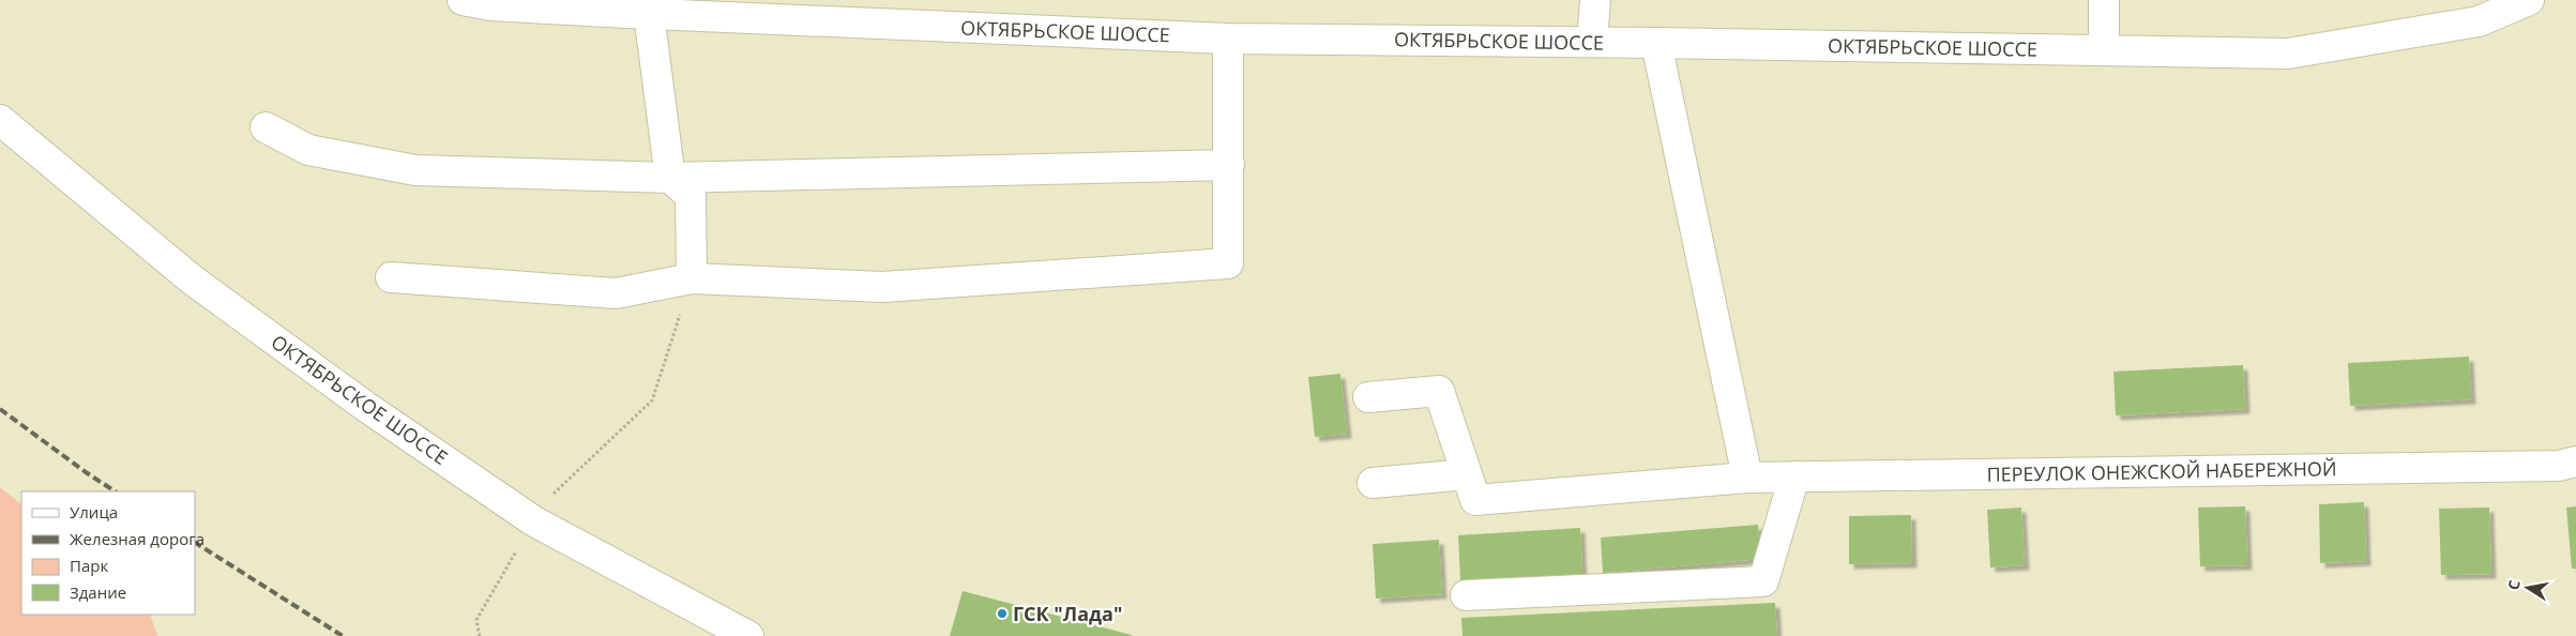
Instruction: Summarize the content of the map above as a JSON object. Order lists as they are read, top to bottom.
{
  "streets": {
    "street": ["ОКТЯБРЬСКОЕ ШОССЕ", "ПЕРЕУЛОК ОНЕЖСКОЙ НАБЕРЕЖНОЙ"]
  },
  "places": ["ГСК \"Лада\""],
  "legend": [
    "Улица",
    "Железная дорога",
    "Парк",
    "Здание"
  ],
  "north": "left"
}
